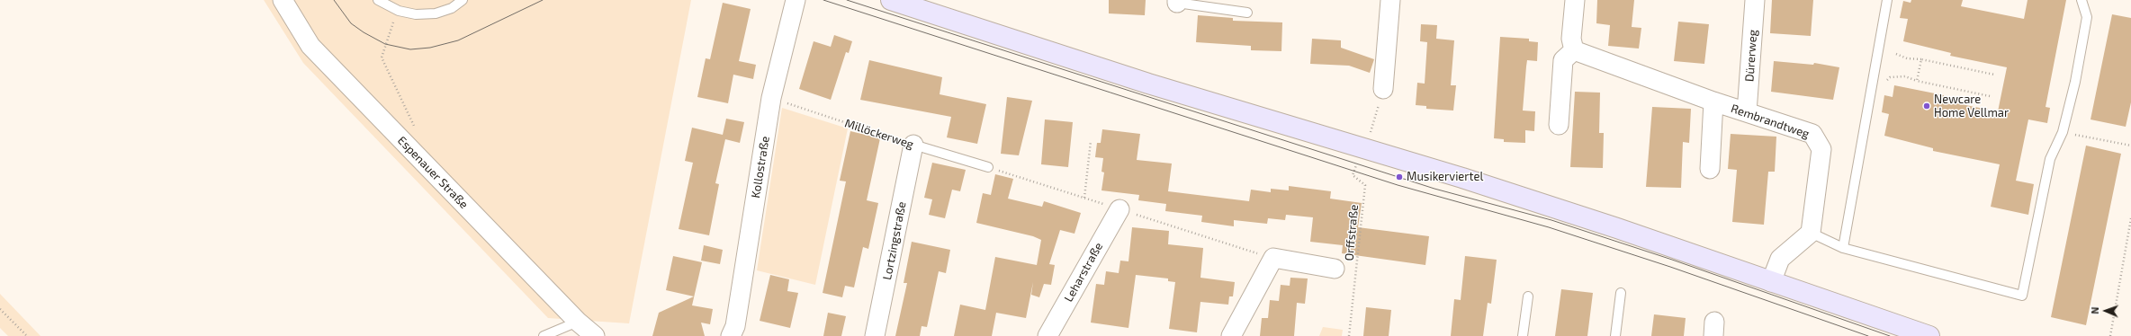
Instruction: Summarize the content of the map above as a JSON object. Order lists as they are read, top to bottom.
{
  "streets": {
    "street": [
      "Dürerweg",
      "Rembrandtweg",
      "Kollostraße",
      "Espenauer Straße",
      "Lortzingstraße",
      "Leharstraße"
    ],
    "lane": ["Millöckerweg"],
    "path": ["Orffstraße"]
  },
  "crossings": [
    ["Dürerweg", "Rembrandtweg"],
    ["Millöckerweg", "Kollostraße"],
    ["Millöckerweg", "Lortzingstraße"]
  ],
  "places": ["Newcare Home Vellmar", "Musikerviertel"],
  "north": "left"
}
